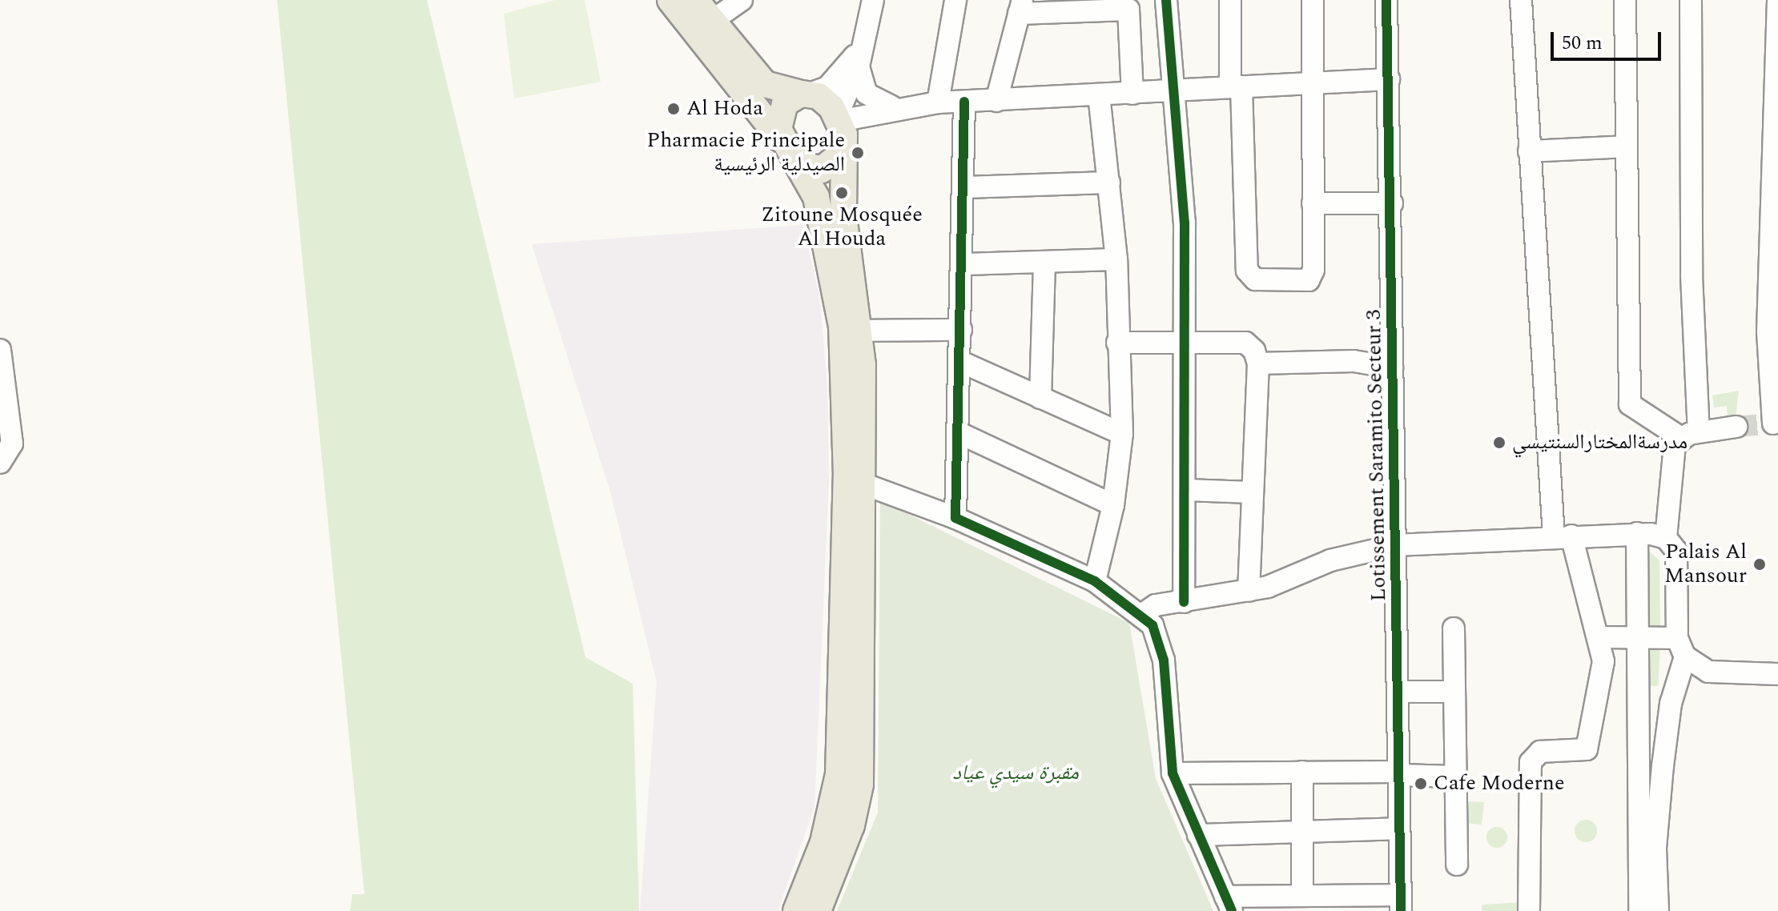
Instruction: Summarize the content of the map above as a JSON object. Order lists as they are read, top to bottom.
{
  "streets": {
    "street": ["Lotissement Saramito Secteur 3"]
  },
  "parks": ["مقبرة سيدي عياد"],
  "places": [
    "Al Hoda",
    "Pharmacie Principale الصيدلية الرئيسية",
    "Zitoune Mosquée Al Houda",
    "مدرسةالمختارالسنتيسي",
    "Palais Al Mansour",
    "Cafe Moderne"
  ],
  "scale_bar": "50 m"
}
